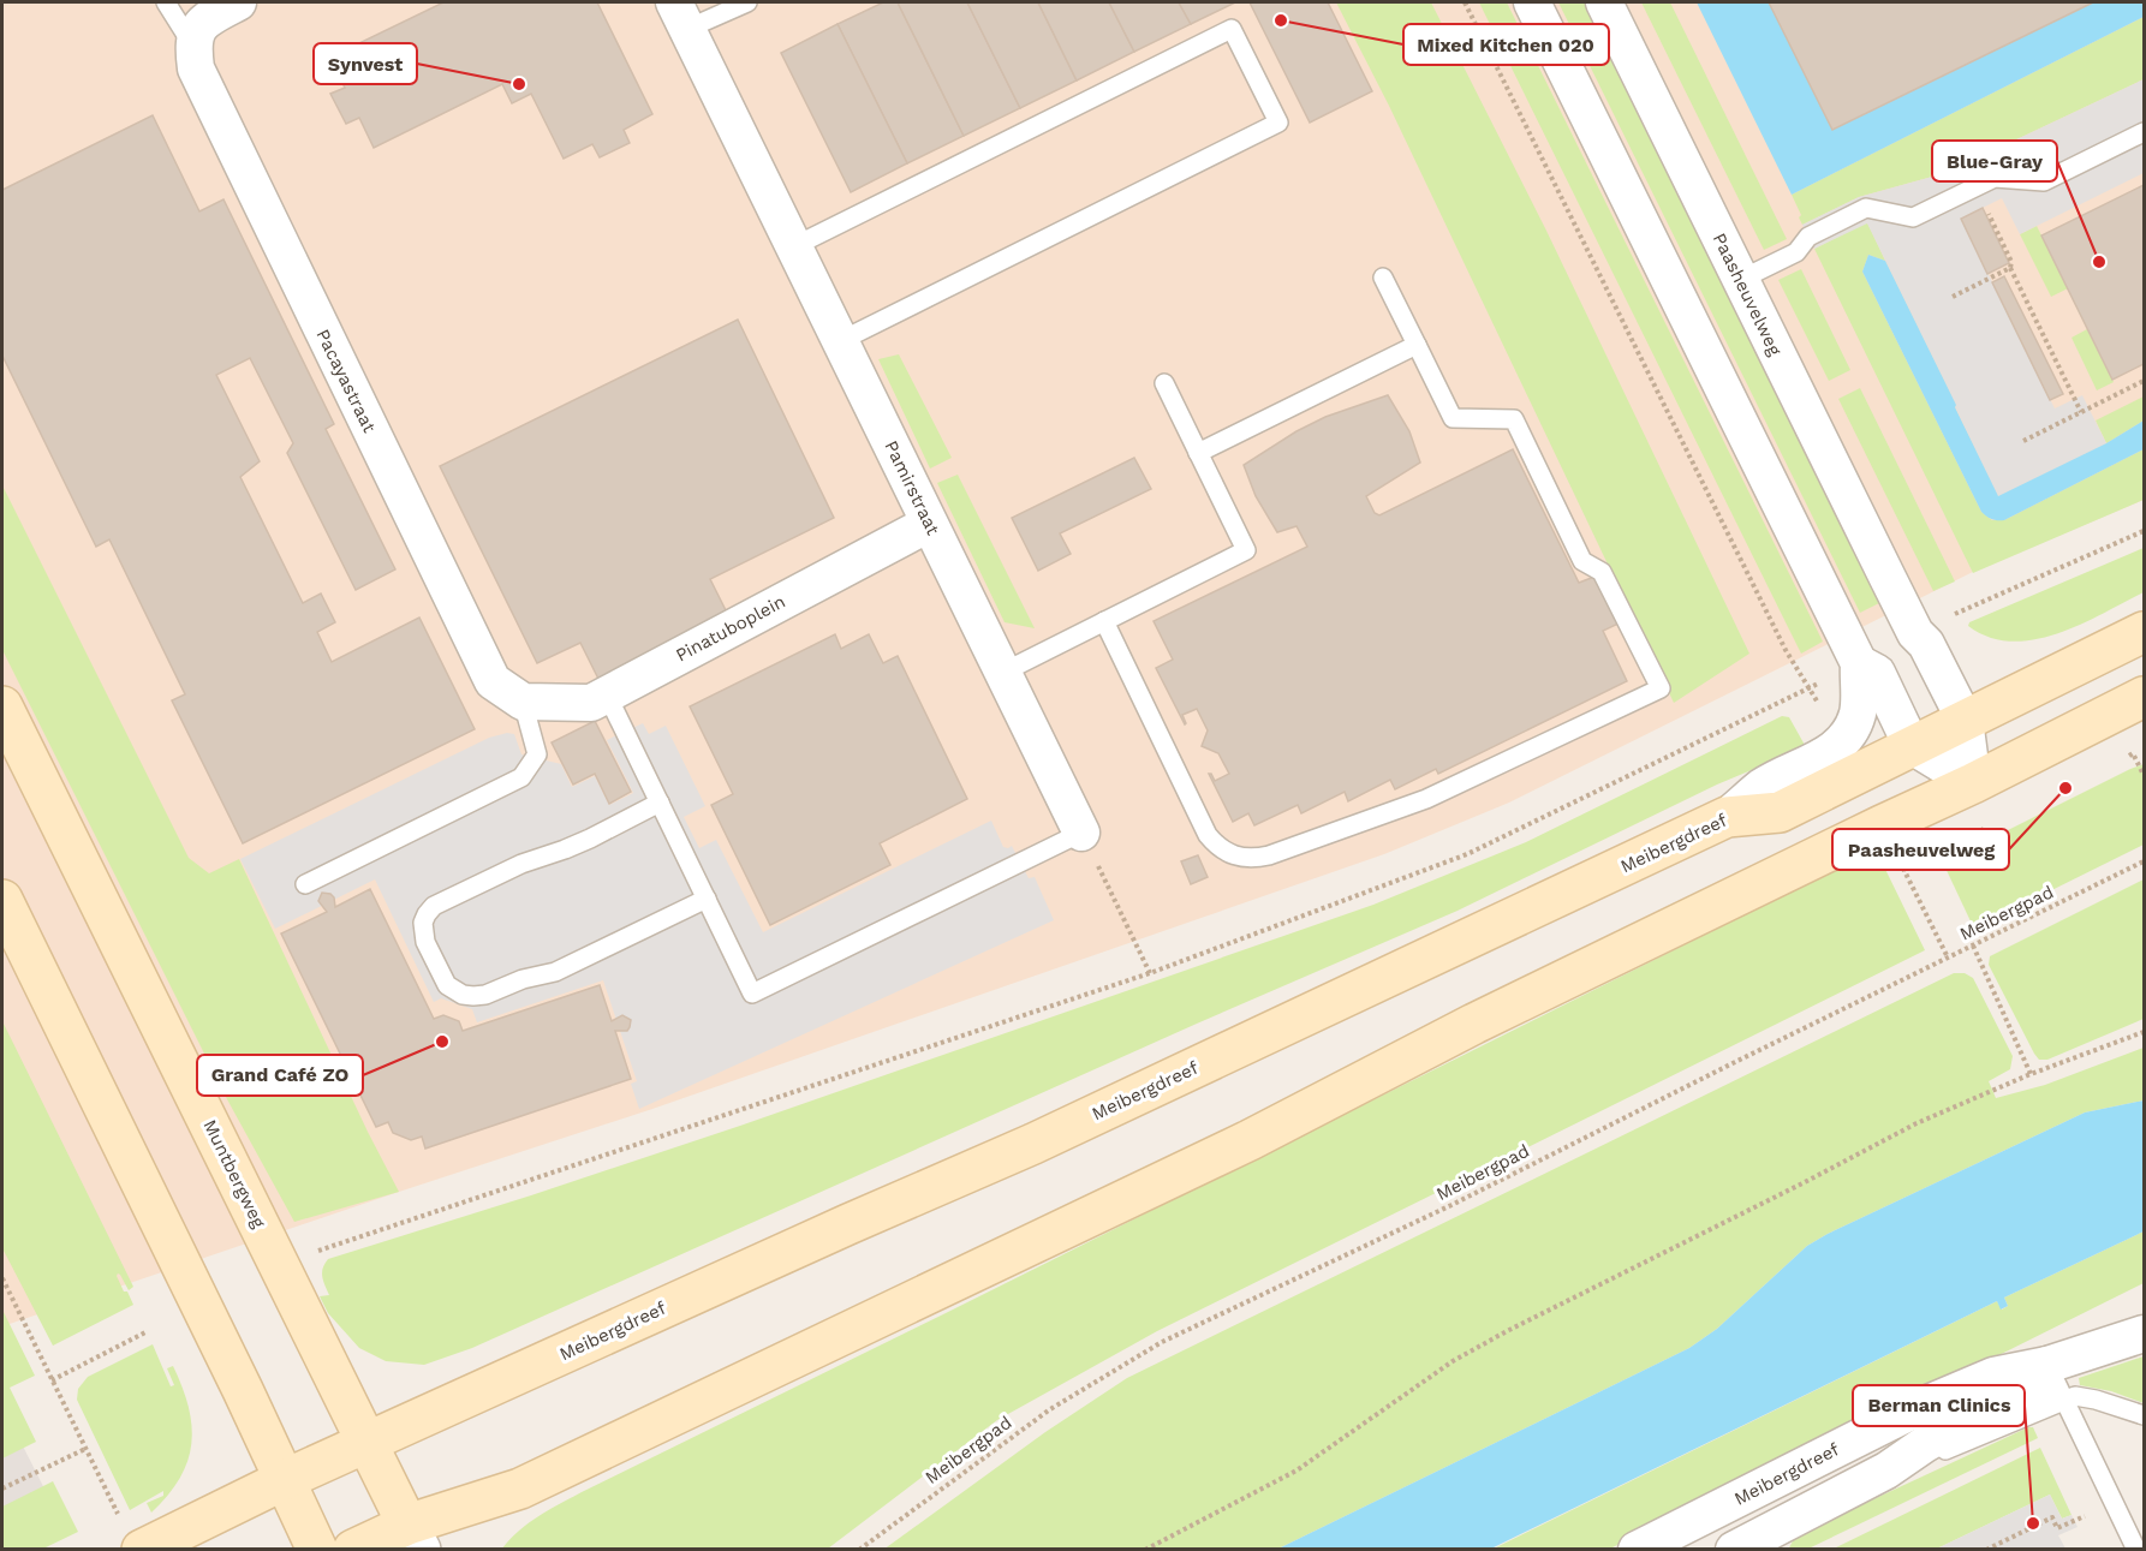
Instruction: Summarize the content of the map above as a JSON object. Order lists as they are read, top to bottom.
{
  "streets": {
    "main road": ["Meibergdreef", "Muntbergweg"],
    "street": [
      "Paasheuvelweg",
      "Pacayastraat",
      "Pamirstraat",
      "Pinatuboplein"
    ],
    "path": ["Meibergpad"]
  },
  "crossings": [
    ["Paasheuvelweg", "Meibergdreef"],
    ["Pacayastraat", "Pinatuboplein"],
    ["Pamirstraat", "Pinatuboplein"],
    ["Meibergdreef", "Muntbergweg"]
  ],
  "places": [
    "Mixed Kitchen 020",
    "Synvest",
    "Blue-Gray",
    "Paasheuvelweg",
    "Grand Café ZO",
    "Berman Clinics"
  ]
}
